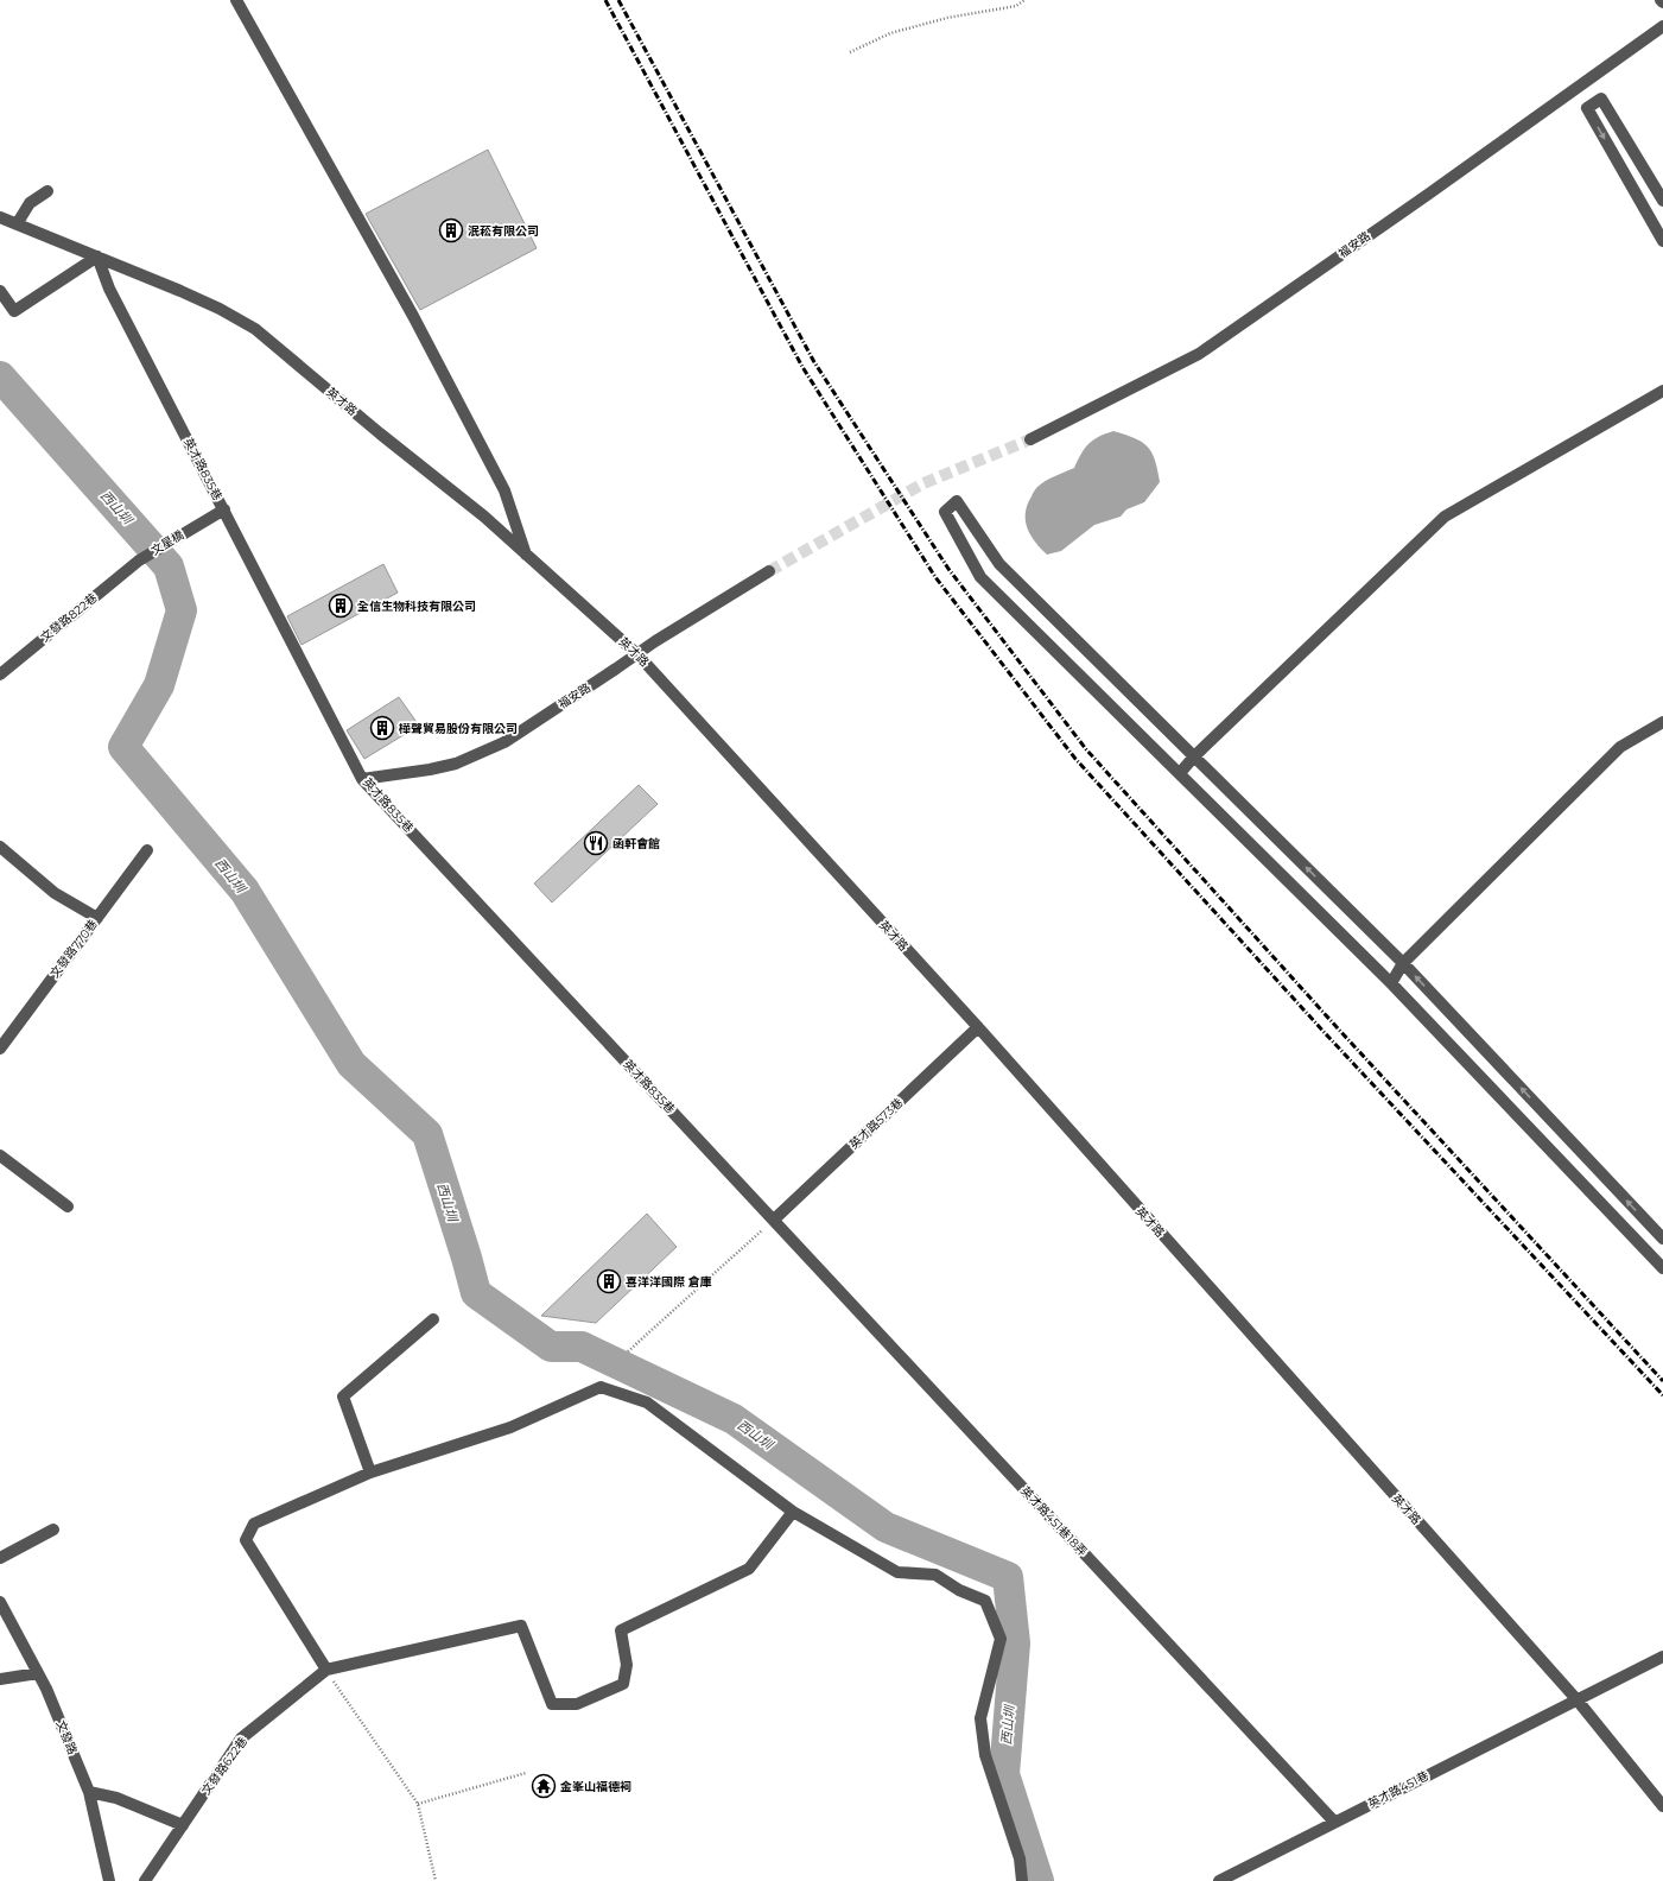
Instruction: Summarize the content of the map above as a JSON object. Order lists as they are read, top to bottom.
{
  "streets": {
    "street": [
      "福安路",
      "英才路",
      "英才路835巷",
      "文星橋",
      "文發路822巷",
      "文發路770巷",
      "英才路573巷",
      "英才路451巷18弄",
      "文發路",
      "文發路622巷",
      "英才路451巷"
    ]
  },
  "crossings": [
    ["福安路", "英才路"],
    ["福安路", "英才路835巷"],
    ["英才路", "英才路835巷"],
    ["英才路", "英才路573巷"],
    ["英才路", "英才路451巷"],
    ["英才路835巷", "文星橋"],
    ["英才路835巷", "英才路573巷"],
    ["英才路835巷", "英才路451巷18弄"],
    ["文星橋", "文發路822巷"],
    ["英才路573巷", "英才路451巷18弄"],
    ["英才路451巷18弄", "英才路451巷"]
  ],
  "water": ["西山圳"],
  "places": {
    "building": [
      "泯菘有限公司",
      "全信生物科技有限公司",
      "樺聲貿易股份有限公司",
      "喜洋洋國際 倉庫"
    ],
    "restaurant": ["函軒會館"],
    "temple": ["金峯山福德祠"]
  }
}
